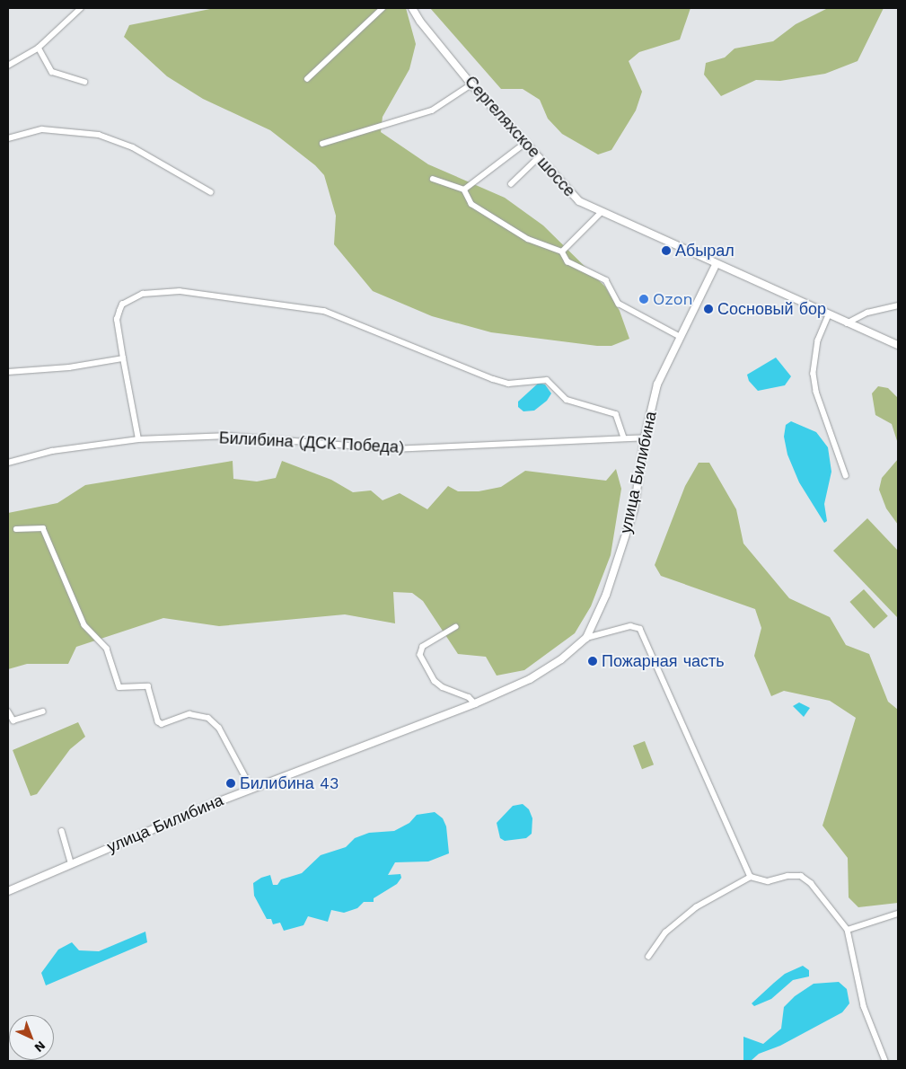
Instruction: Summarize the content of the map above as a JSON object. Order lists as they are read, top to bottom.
{
  "streets": {
    "main road": ["Сергеляхское шоссе", "улица Билибина"],
    "street": ["Билибина (ДСК Победа)"]
  },
  "crossings": [
    ["Сергеляхское шоссе", "улица Билибина"],
    ["Билибина (ДСК Победа)", "улица Билибина"]
  ],
  "places": [
    "Абырал",
    "Ozon",
    "Сосновый бор",
    "Пожарная часть",
    "Билибина 43"
  ],
  "north": "bottom right"
}
